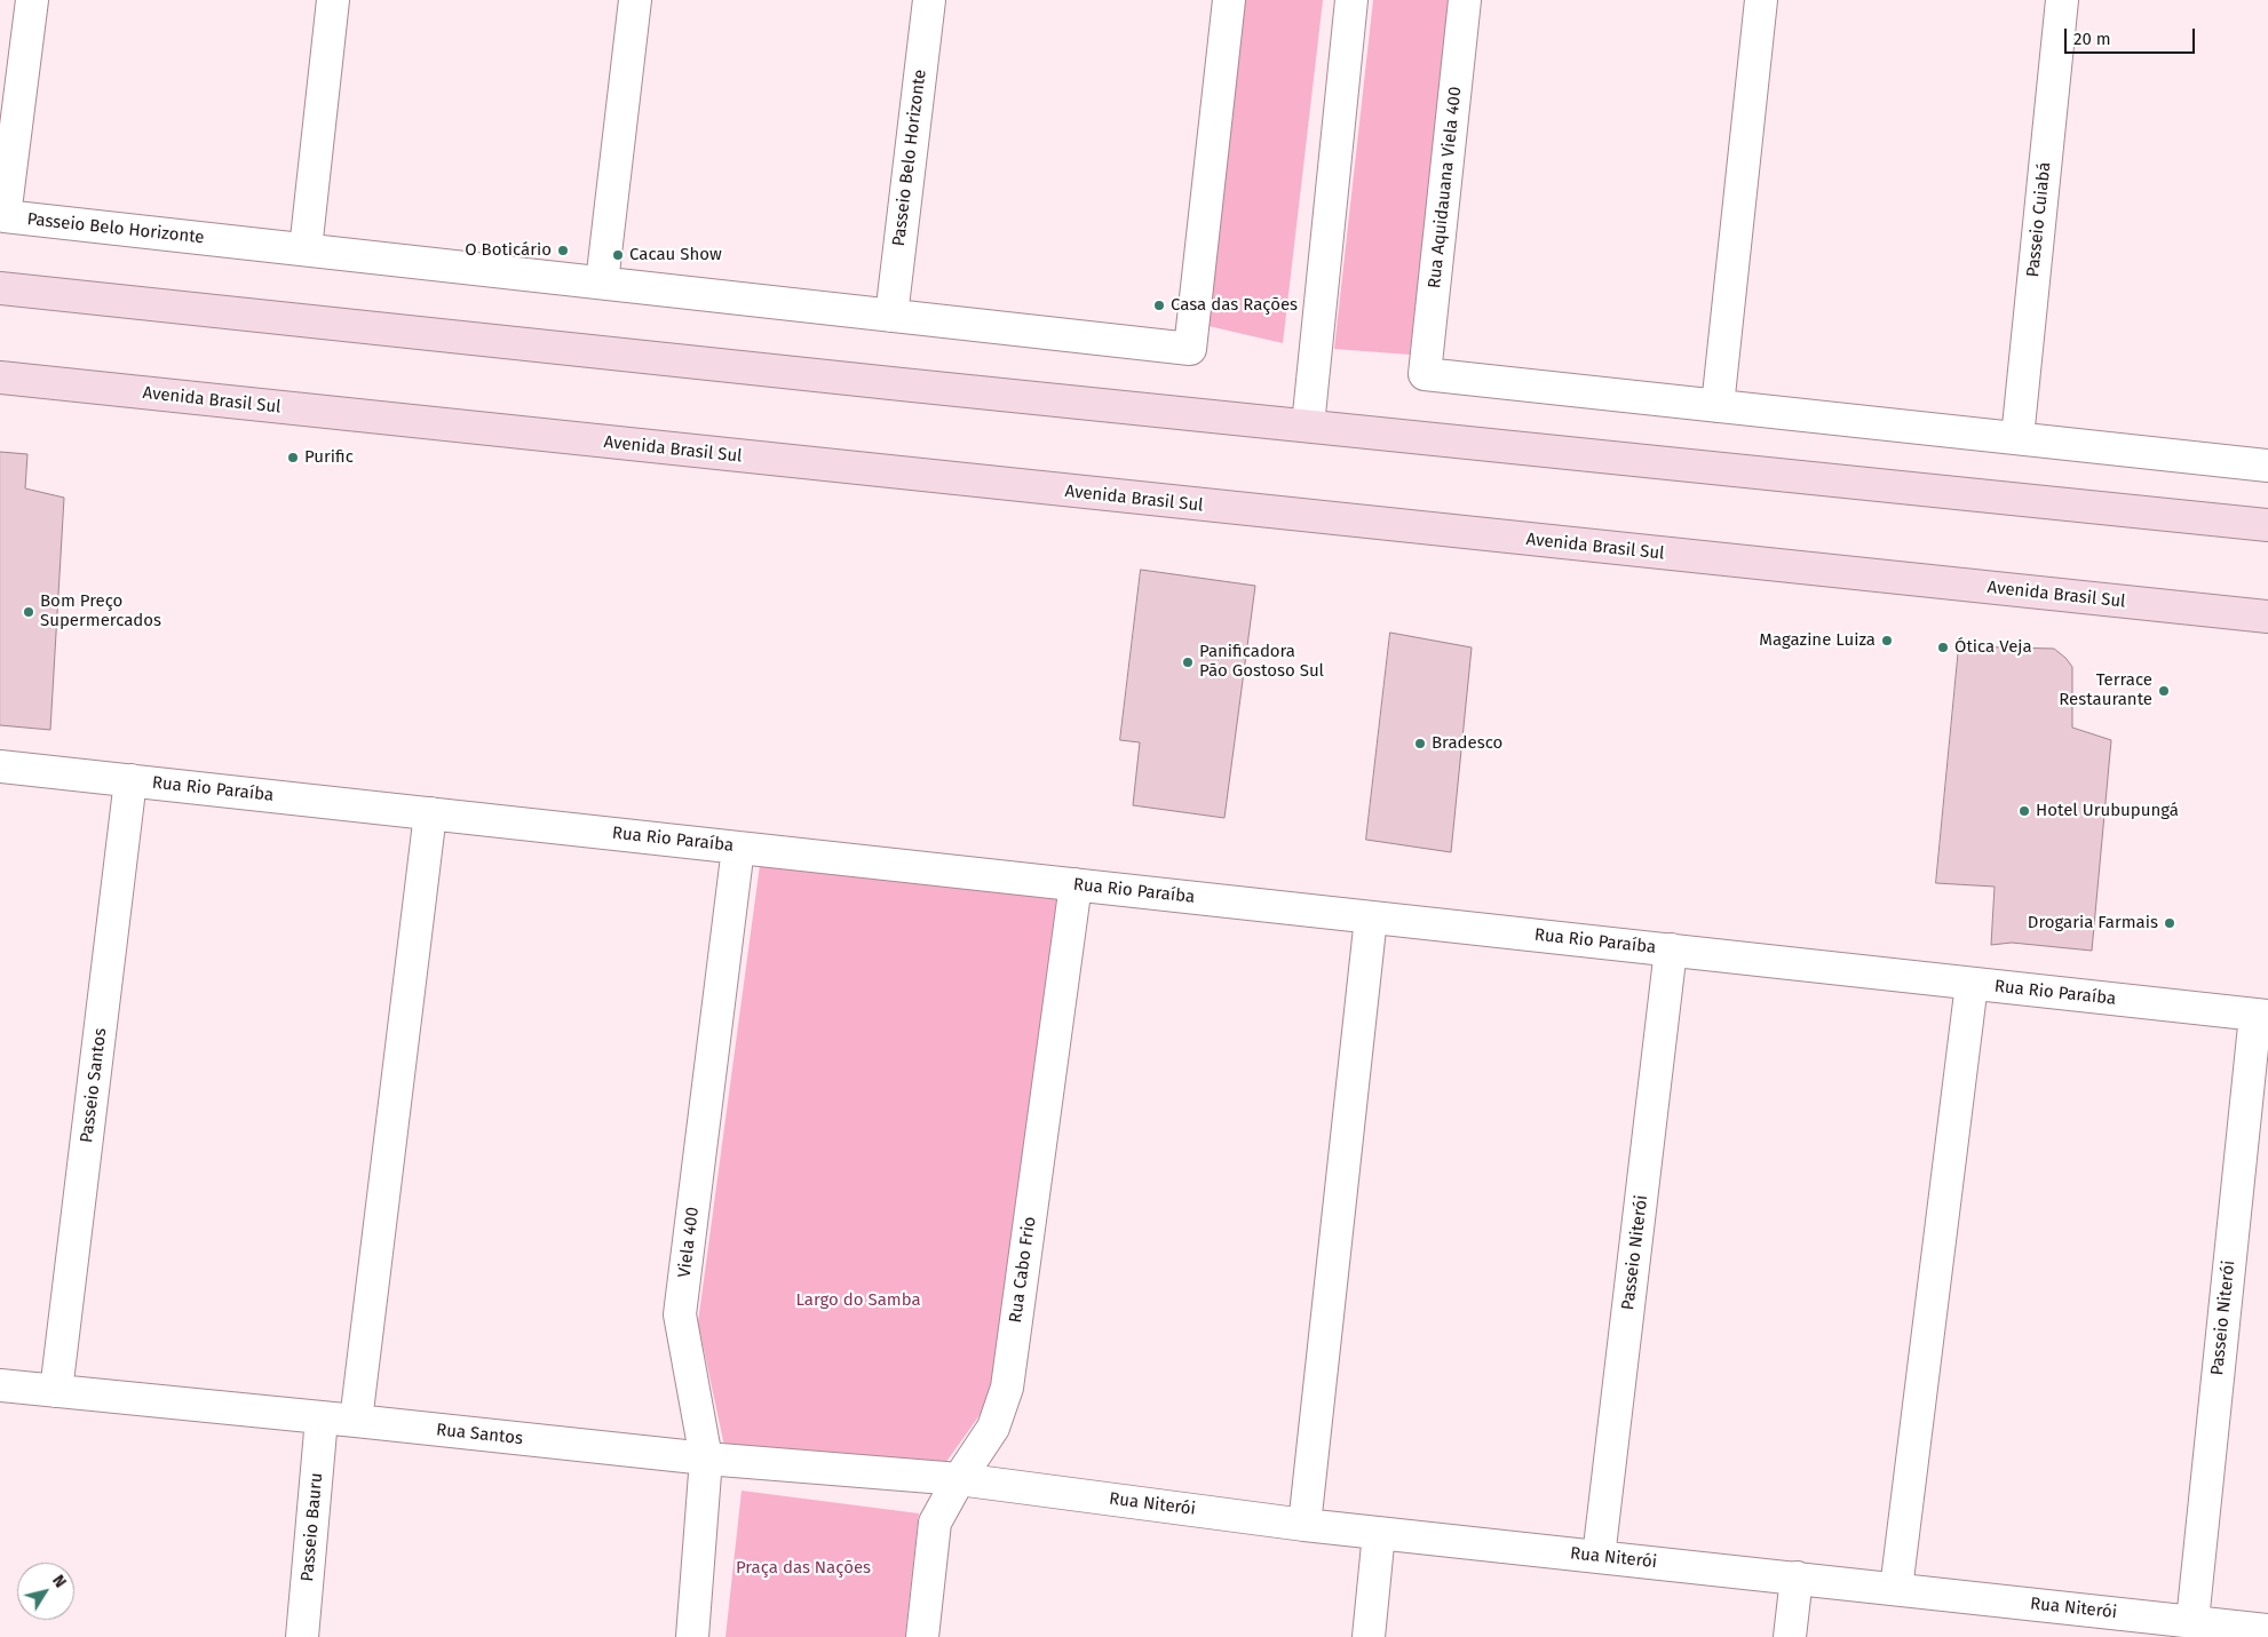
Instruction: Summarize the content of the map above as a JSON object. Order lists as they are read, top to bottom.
{
  "streets": {
    "main road": ["Avenida Brasil Sul"],
    "street": [
      "Passeio Belo Horizonte",
      "Rua Aquidauana Viela 400",
      "Passeio Cuiabá",
      "Rua Rio Paraíba",
      "Passeio Santos",
      "Viela 400",
      "Passeio Niterói",
      "Rua Cabo Frio",
      "Rua Santos",
      "Rua Niterói",
      "Passeio Bauru"
    ]
  },
  "crossings": [
    ["Rua Rio Paraíba", "Passeio Santos"],
    ["Rua Rio Paraíba", "Viela 400"],
    ["Rua Rio Paraíba", "Passeio Niterói"],
    ["Rua Rio Paraíba", "Rua Cabo Frio"],
    ["Passeio Santos", "Rua Santos"],
    ["Viela 400", "Rua Santos"],
    ["Passeio Niterói", "Rua Niterói"],
    ["Rua Cabo Frio", "Rua Santos"],
    ["Rua Cabo Frio", "Rua Niterói"],
    ["Rua Santos", "Rua Niterói"],
    ["Rua Santos", "Passeio Bauru"]
  ],
  "parks": ["Largo do Samba", "Praça das Nações"],
  "places": [
    "O Boticário",
    "Cacau Show",
    "Casa das Rações",
    "Purific",
    "Bom Preço Supermercados",
    "Magazine Luiza",
    "Ótica Veja",
    "Panificadora Pão Gostoso Sul",
    "Terrace Restaurante",
    "Bradesco",
    "Hotel Urubupungá",
    "Drogaria Farmais"
  ],
  "scale_bar": "20 m",
  "north": "top right"
}
